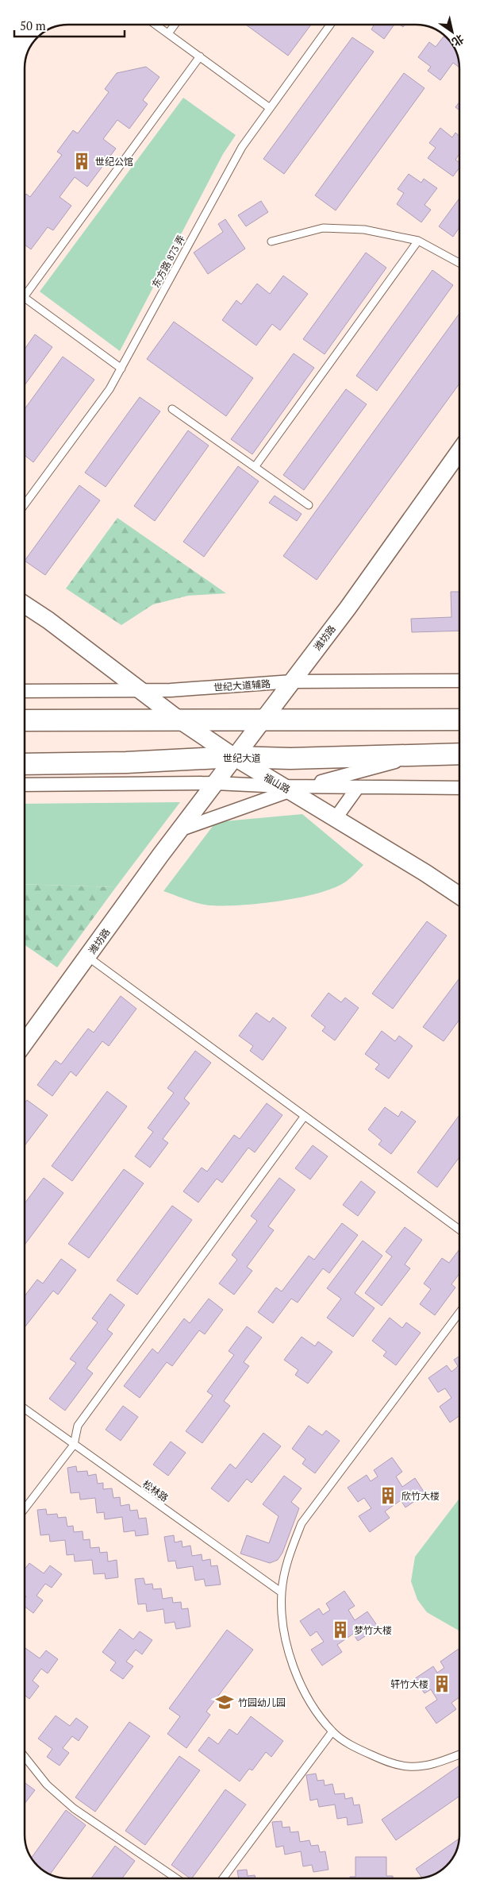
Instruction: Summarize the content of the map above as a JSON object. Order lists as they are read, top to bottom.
{
  "streets": {
    "main road": ["世纪大道"],
    "street": ["潍坊路", "世纪大道辅路", "福山路"],
    "lane": ["东方路 873 弄", "松林路"]
  },
  "crossings": [
    ["潍坊路", "世纪大道辅路"],
    ["潍坊路", "世纪大道"],
    ["潍坊路", "福山路"],
    ["世纪大道辅路", "福山路"],
    ["世纪大道", "福山路"]
  ],
  "places": {
    "building": [
      "世纪公馆",
      "欣竹大楼",
      "梦竹大楼",
      "轩竹大楼"
    ],
    "school or university": ["竹园幼儿园"]
  },
  "scale_bar": "50 m",
  "north": "bottom right"
}
